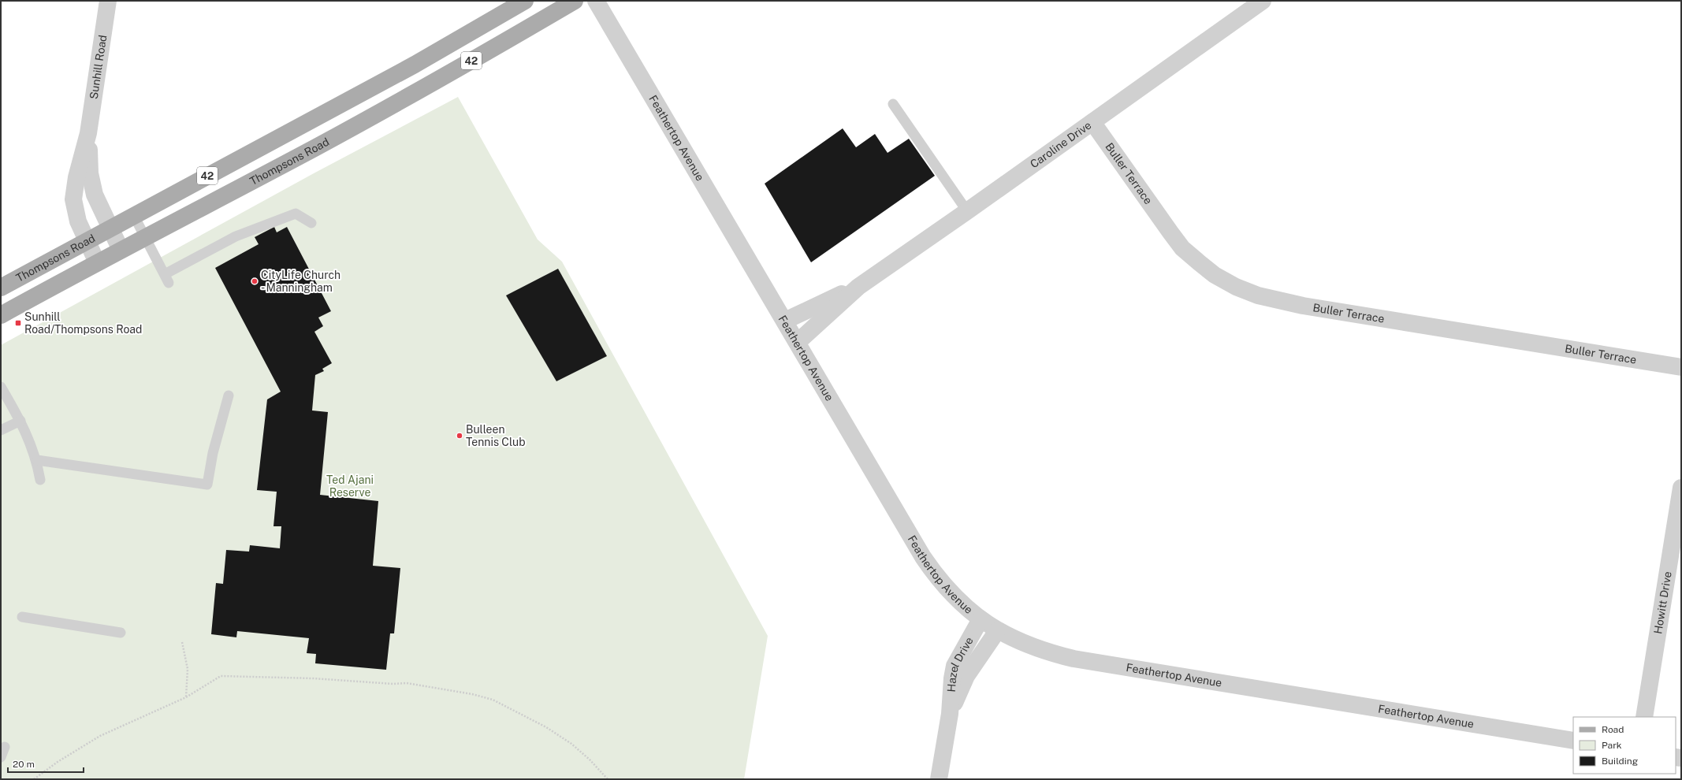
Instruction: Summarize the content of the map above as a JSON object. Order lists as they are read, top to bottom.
{
  "streets": {
    "main road": ["42", "Thompsons Road"],
    "street": [
      "Sunhill Road",
      "Feathertop Avenue",
      "Caroline Drive",
      "Buller Terrace",
      "Howitt Drive",
      "Hazel Drive"
    ]
  },
  "crossings": [
    ["Sunhill Road", "Thompsons Road"],
    ["Feathertop Avenue", "Caroline Drive"],
    ["Feathertop Avenue", "Hazel Drive"],
    ["Caroline Drive", "Buller Terrace"]
  ],
  "parks": ["Ted Ajani Reserve"],
  "places": {
    "other": ["CityLife Church - Manningham", "Bulleen Tennis Club"],
    "transit": ["Sunhill Road/Thompsons Road"]
  },
  "legend": ["Road", "Park", "Building"],
  "scale_bar": "20 m"
}
